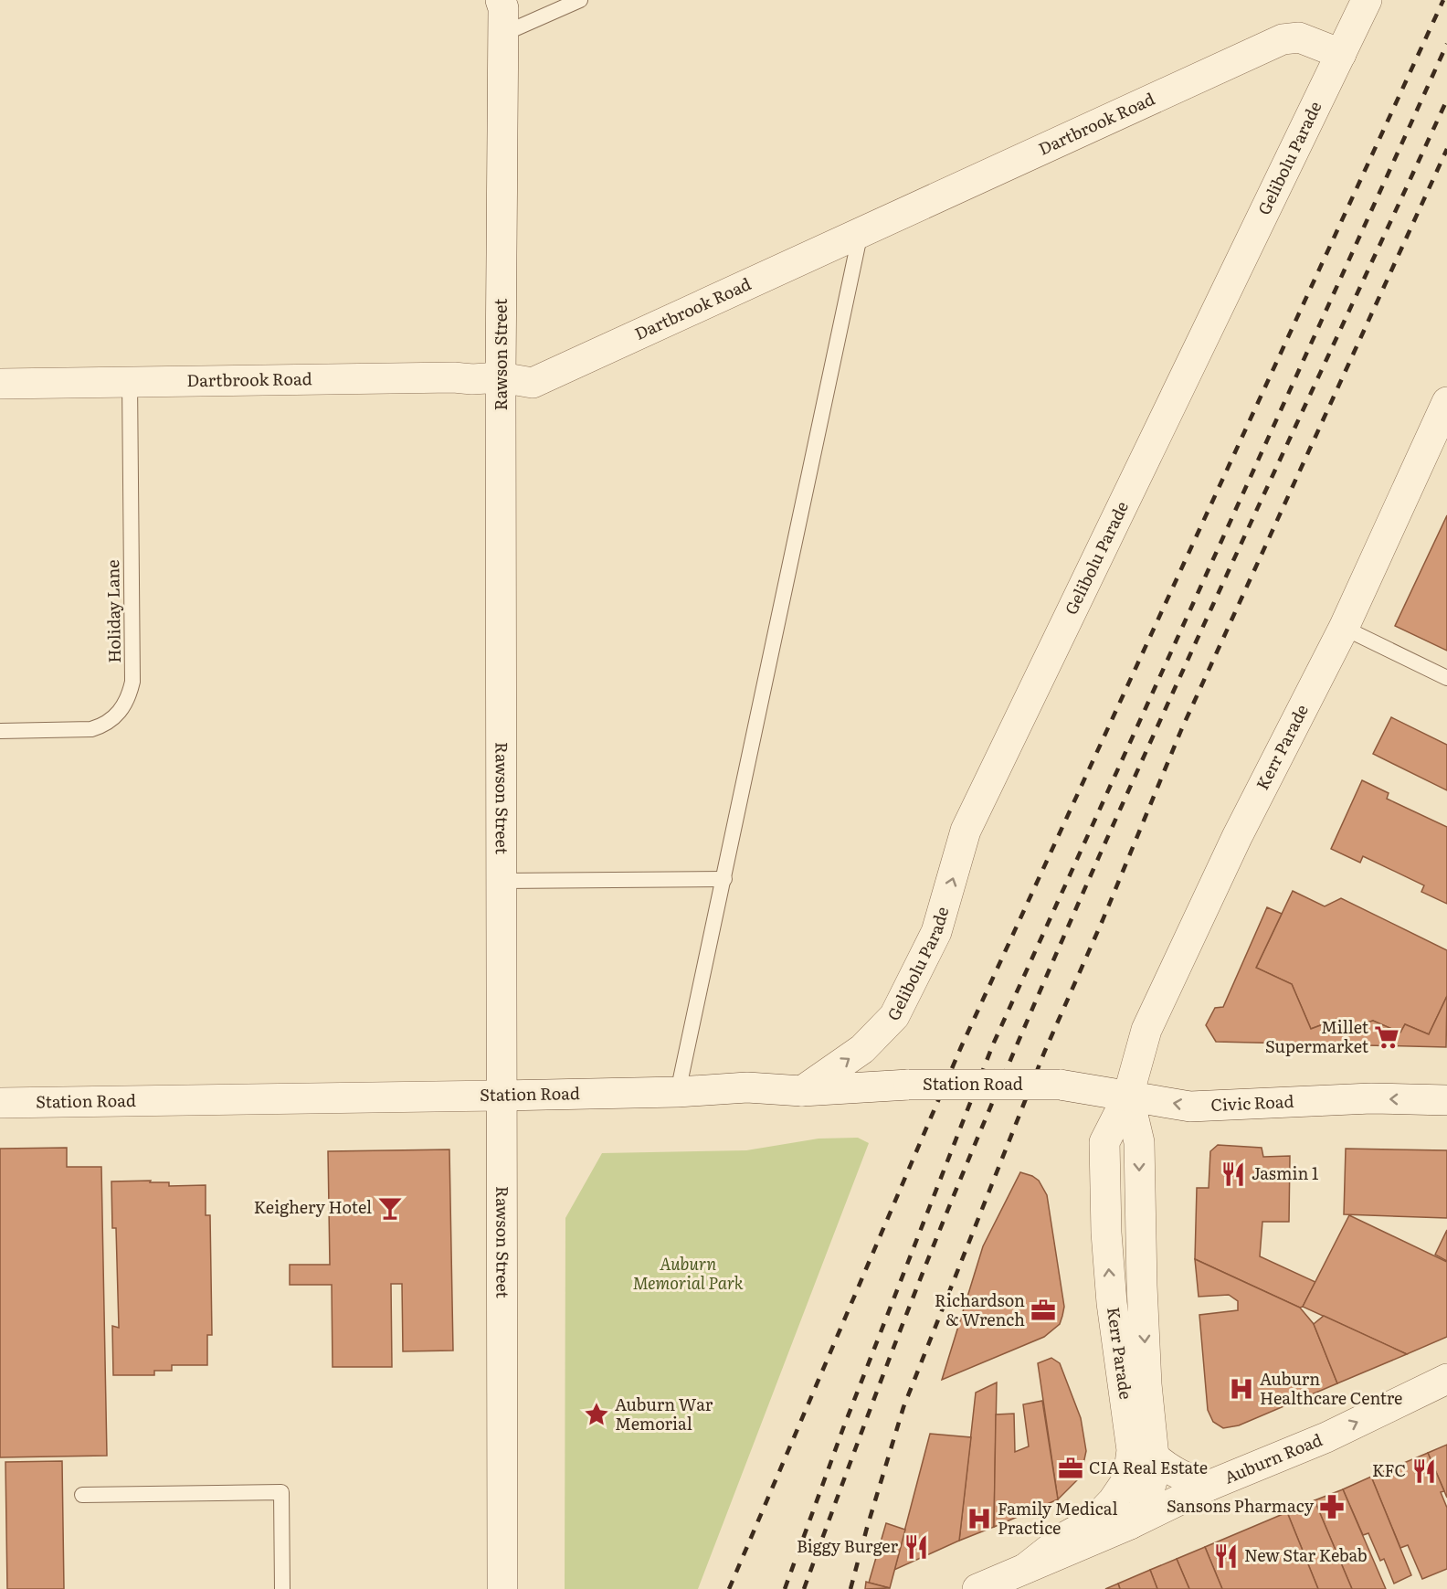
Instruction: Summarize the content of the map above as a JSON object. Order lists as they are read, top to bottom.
{
  "streets": {
    "street": [
      "Dartbrook Road",
      "Gelibolu Parade",
      "Rawson Street",
      "Kerr Parade",
      "Station Road",
      "Civic Road",
      "Auburn Road"
    ],
    "lane": ["Holiday Lane"]
  },
  "crossings": [
    ["Dartbrook Road", "Gelibolu Parade"],
    ["Dartbrook Road", "Rawson Street"],
    ["Dartbrook Road", "Holiday Lane"],
    ["Gelibolu Parade", "Station Road"],
    ["Rawson Street", "Station Road"],
    ["Kerr Parade", "Civic Road"],
    ["Kerr Parade", "Auburn Road"],
    ["Station Road", "Civic Road"]
  ],
  "one_way": ["Gelibolu Parade", "Civic Road", "Auburn Road"],
  "parks": ["Auburn Memorial Park"],
  "places": {
    "supermarket": ["Millet Supermarket"],
    "restaurant": [
      "Jasmin 1",
      "KFC",
      "Biggy Burger",
      "New Star Kebab"
    ],
    "bar": ["Keighery Hotel"],
    "office": ["Richardson & Wrench", "CIA Real Estate"],
    "hospital": ["Auburn Healthcare Centre", "Family Medical Practice"],
    "place": ["Auburn War Memorial"],
    "pharmacy": ["Sansons Pharmacy"]
  }
}
